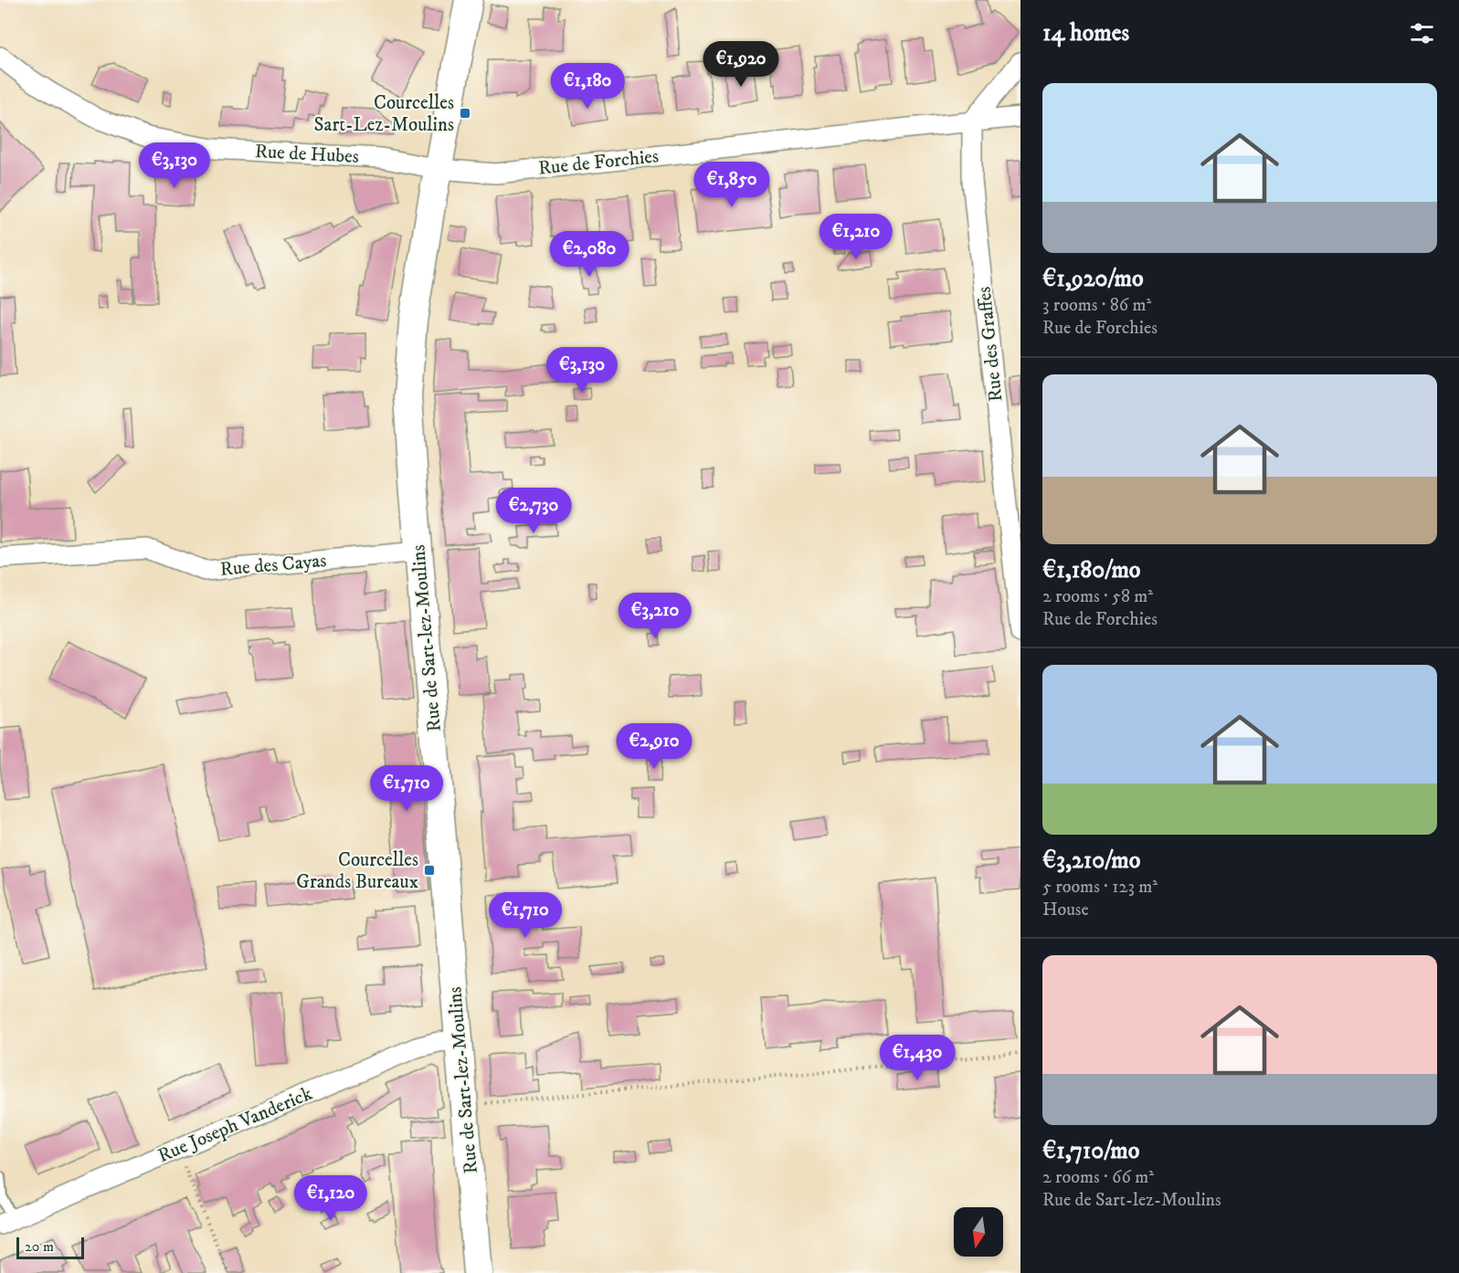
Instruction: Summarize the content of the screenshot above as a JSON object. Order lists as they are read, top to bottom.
{
  "streets": {
    "main road": ["Rue de Sart-lez-Moulins"],
    "street": [
      "Rue de Hubes",
      "Rue de Forchies",
      "Rue des Graffes",
      "Rue des Cayas",
      "Rue Joseph Vanderick"
    ]
  },
  "crossings": [
    ["Rue de Hubes", "Rue de Forchies"],
    ["Rue de Hubes", "Rue de Sart-lez-Moulins"],
    ["Rue de Forchies", "Rue des Graffes"],
    ["Rue de Forchies", "Rue de Sart-lez-Moulins"],
    ["Rue des Cayas", "Rue de Sart-lez-Moulins"],
    ["Rue de Sart-lez-Moulins", "Rue Joseph Vanderick"]
  ],
  "places": {
    "transit": ["Courcelles Sart-Lez-Moulins", "Courcelles Grands Bureaux"]
  },
  "scale_bar": "20 m",
  "north": "bottom",
  "page": {
    "heading": "14 homes",
    "price": [
      "€1,920",
      "€1,180",
      "€3,130",
      "€1,850",
      "€1,210",
      "€2,080",
      "€3,130",
      "€2,730",
      "€3,210",
      "€2,910",
      "€1,710",
      "€1,710",
      "€1,430",
      "€1,120"
    ],
    "list": [
      {
        "name": "€1,920/mo",
        "note": "3 rooms · 86 m² · Rue de Forchies"
      },
      {
        "name": "€1,180/mo",
        "note": "2 rooms · 58 m² · Rue de Forchies"
      },
      {
        "name": "€3,210/mo",
        "note": "5 rooms · 123 m² · House"
      },
      {
        "name": "€1,710/mo",
        "note": "2 rooms · 66 m² · Rue de Sart-lez-Moulins"
      }
    ],
    "scale": "20 m"
  }
}
